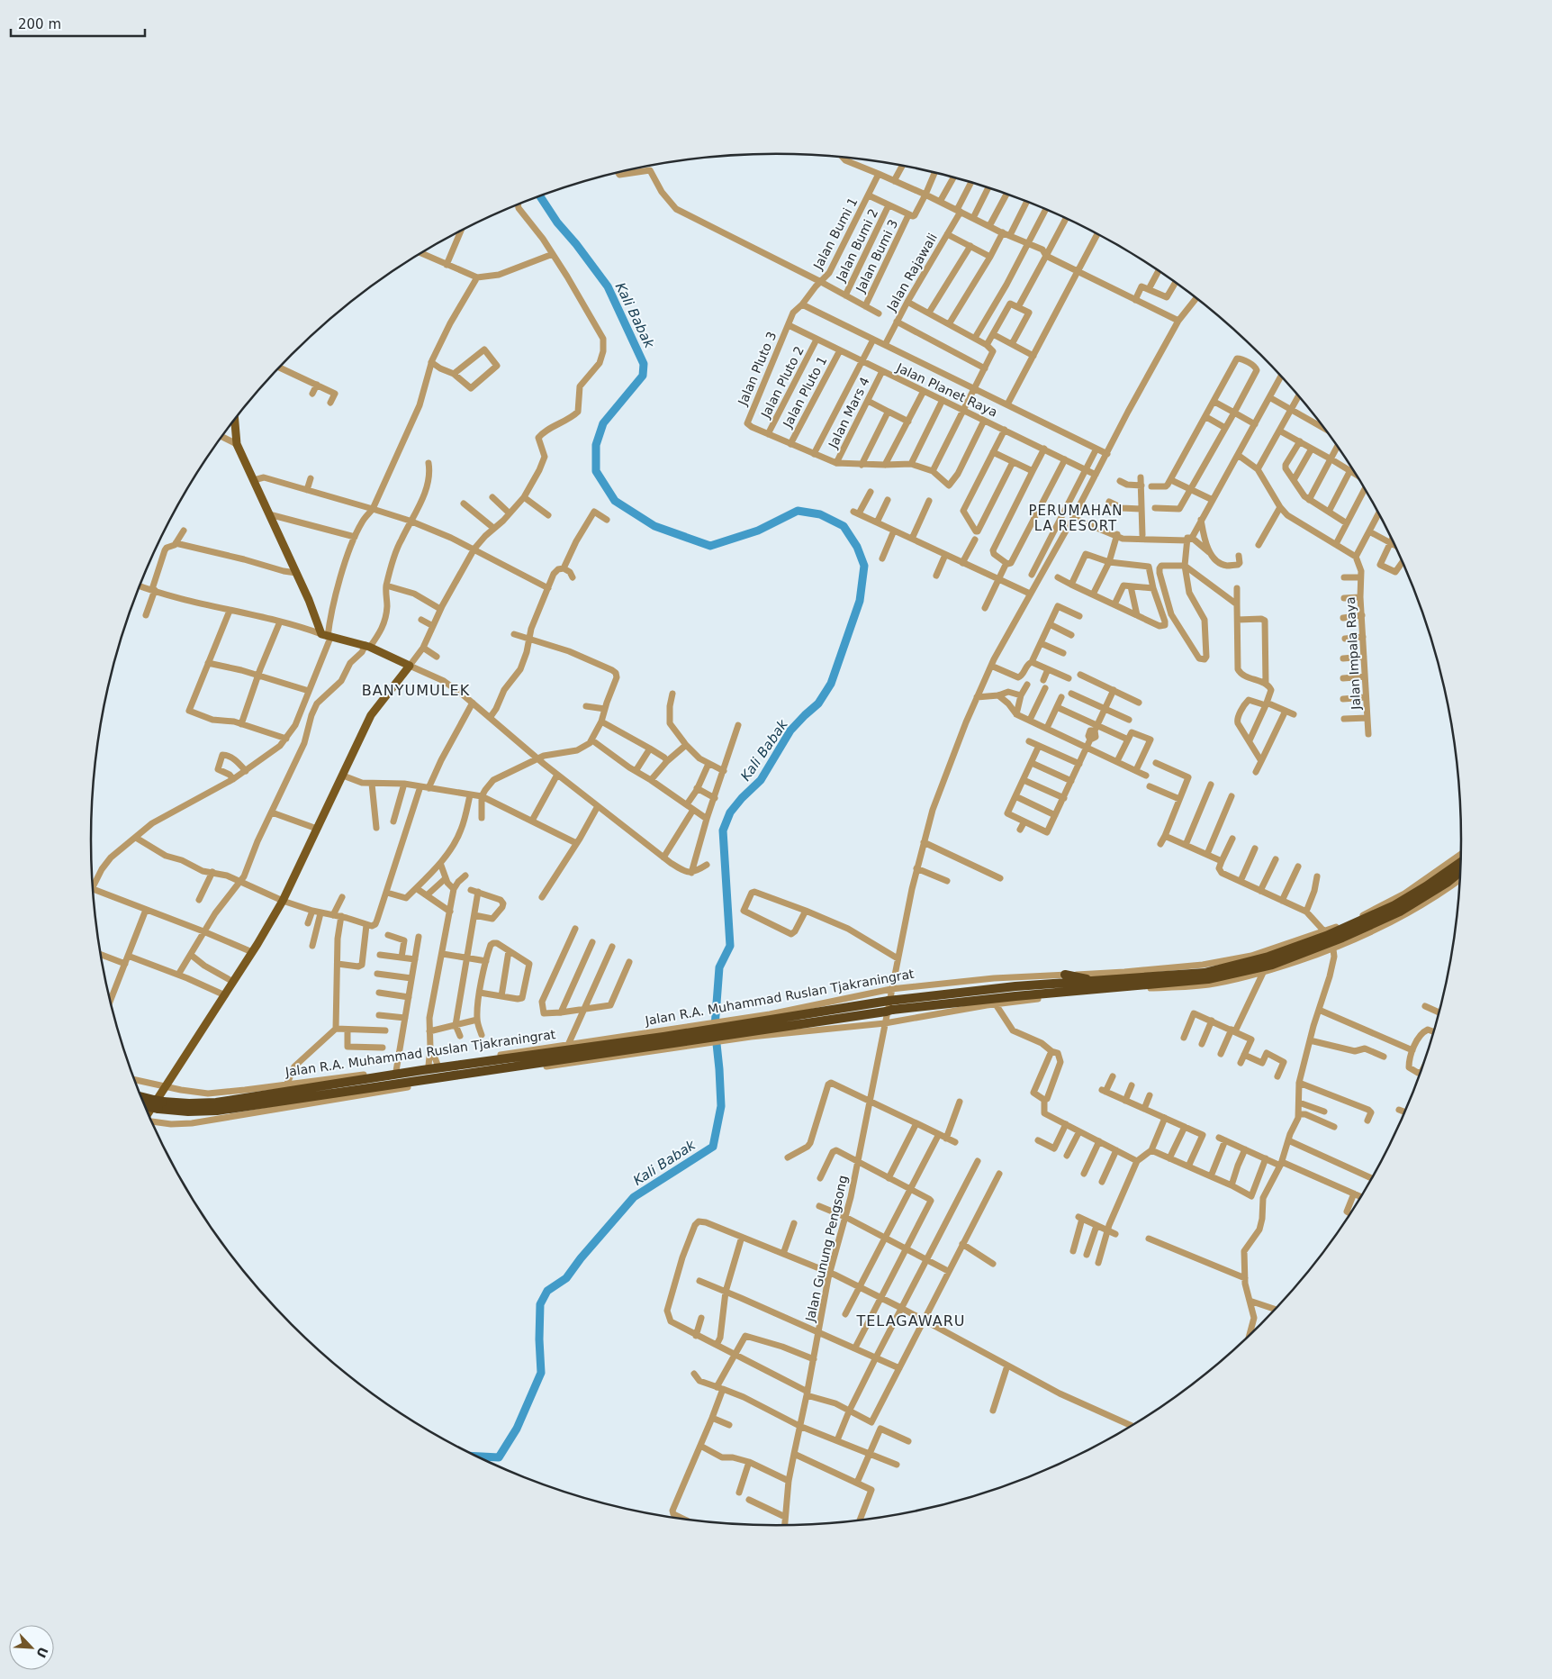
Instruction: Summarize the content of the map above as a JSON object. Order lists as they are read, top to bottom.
{
  "streets": {
    "highway": ["Jalan R.A. Muhammad Ruslan Tjakraningrat"],
    "street": [
      "Jalan Bumi 1",
      "Jalan Bumi 2",
      "Jalan Bumi 3",
      "Jalan Rajawali",
      "Jalan Pluto 3",
      "Jalan Pluto 2",
      "Jalan Planet Raya",
      "Jalan Pluto 1",
      "Jalan Mars 4",
      "Jalan Impala Raya",
      "Jalan Gunung Pengsong"
    ]
  },
  "crossings": [
    ["Jalan Bumi 1", "Jalan Pluto 3"],
    ["Jalan Bumi 1", "Jalan Planet Raya"],
    ["Jalan Rajawali", "Jalan Planet Raya"],
    ["Jalan Pluto 3", "Jalan Pluto 2"],
    ["Jalan Pluto 3", "Jalan Planet Raya"],
    ["Jalan Pluto 2", "Jalan Planet Raya"],
    ["Jalan Planet Raya", "Jalan Pluto 1"],
    ["Jalan Planet Raya", "Jalan Mars 4"],
    ["Jalan Planet Raya", "Jalan Gunung Pengsong"],
    ["Jalan R.A. Muhammad Ruslan Tjakraningrat", "Jalan Gunung Pengsong"]
  ],
  "districts": ["PERUMAHAN LA RESORT", "BANYUMULEK", "TELAGAWARU"],
  "water": ["Kali Babak"],
  "scale_bar": "200 m",
  "north": "bottom right"
}
